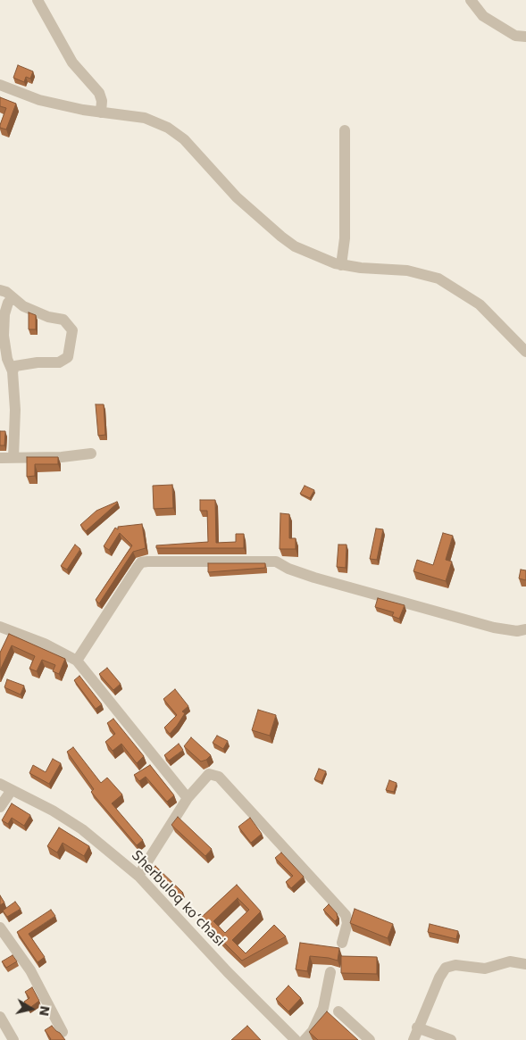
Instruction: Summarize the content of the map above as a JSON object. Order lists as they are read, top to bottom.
{
  "streets": {
    "street": ["Sherbuloq koʻchasi"]
  },
  "north": "right"
}
